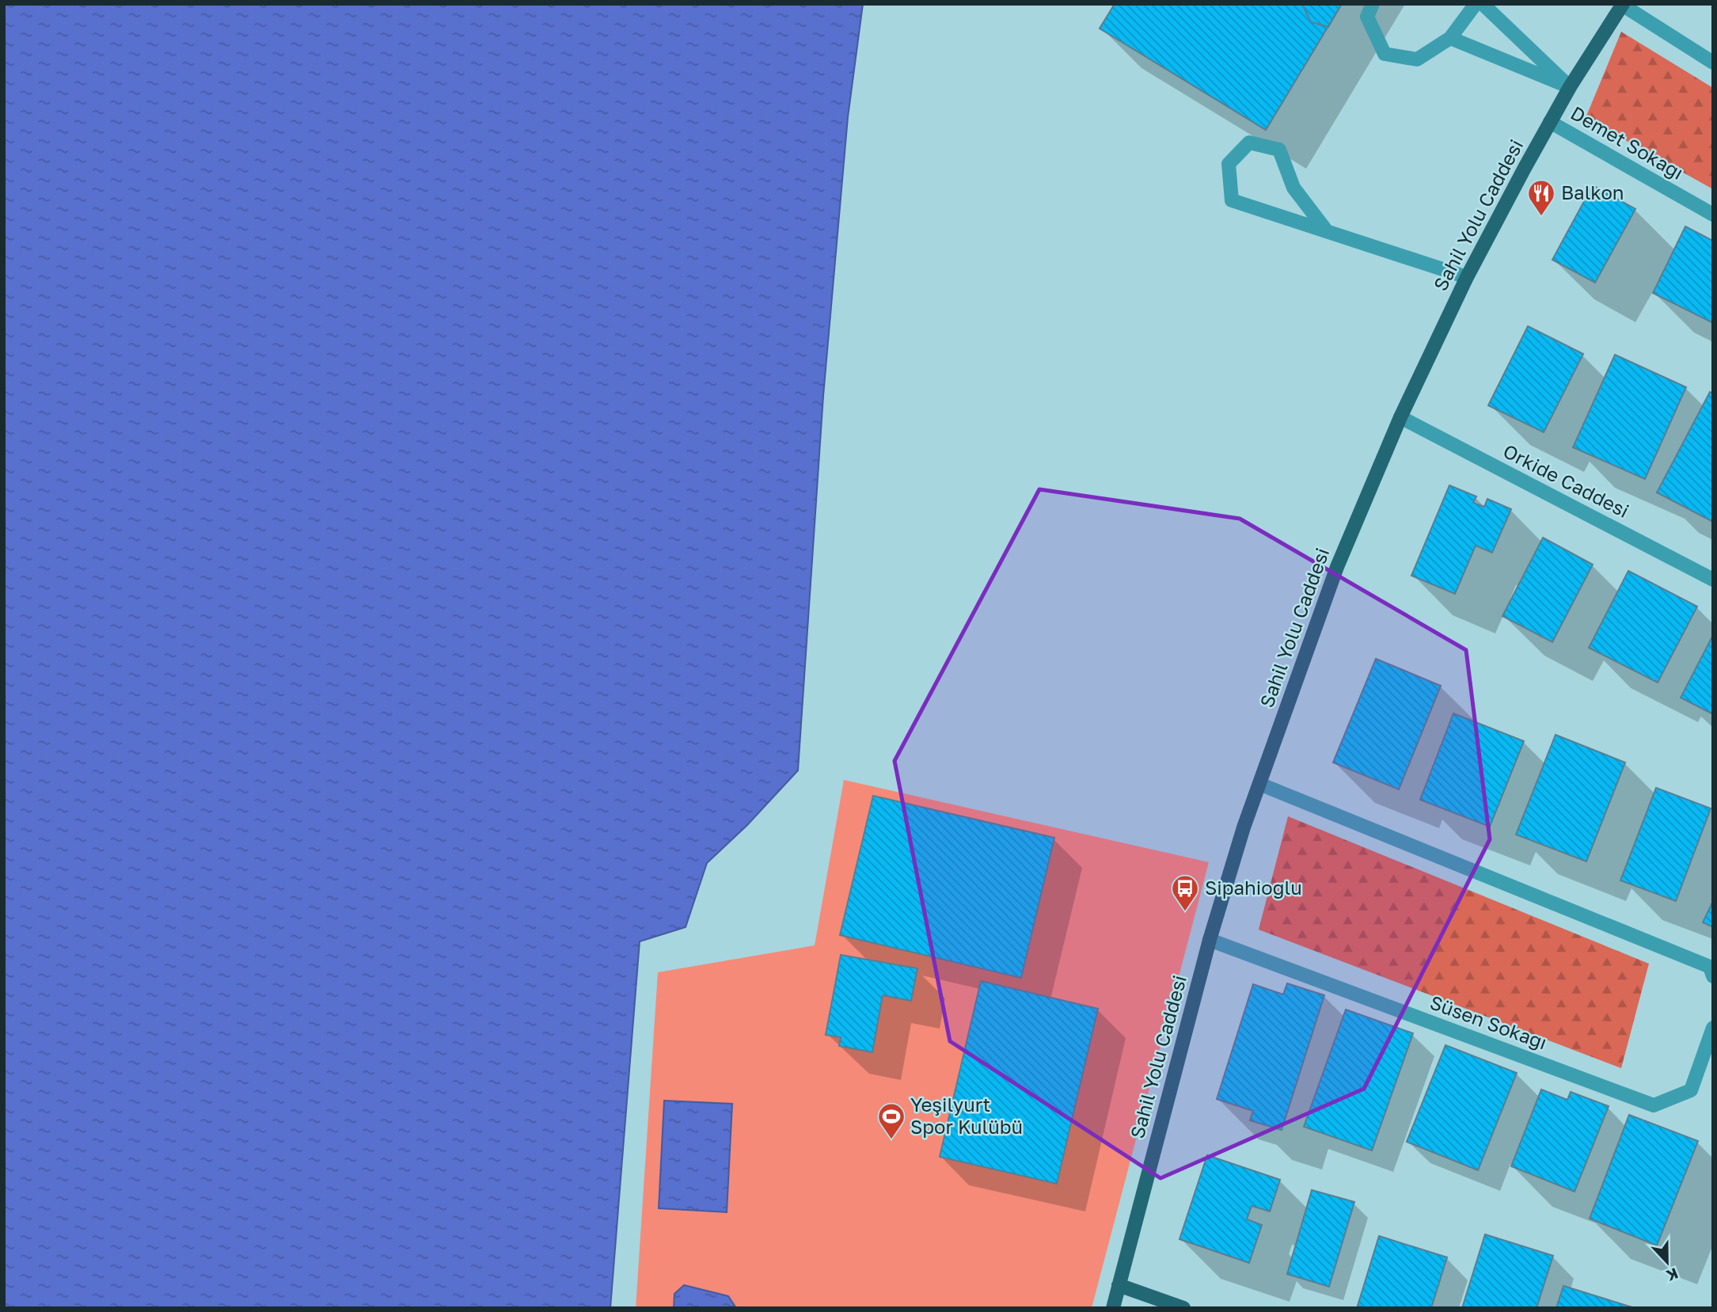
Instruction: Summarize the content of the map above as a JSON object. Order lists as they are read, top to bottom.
{
  "streets": {
    "main road": ["Sahil Yolu Caddesi"],
    "street": ["Demet Sokağı", "Orkide Caddesi", "Süsen Sokağı"]
  },
  "crossings": [
    ["Demet Sokağı", "Sahil Yolu Caddesi"],
    ["Sahil Yolu Caddesi", "Orkide Caddesi"],
    ["Sahil Yolu Caddesi", "Süsen Sokağı"]
  ],
  "places": {
    "restaurant": ["Balkon"],
    "bus stop": ["Sipahioğlu"],
    "sports": ["Yeşilyurt Spor Kulübü"]
  },
  "north": "bottom"
}
